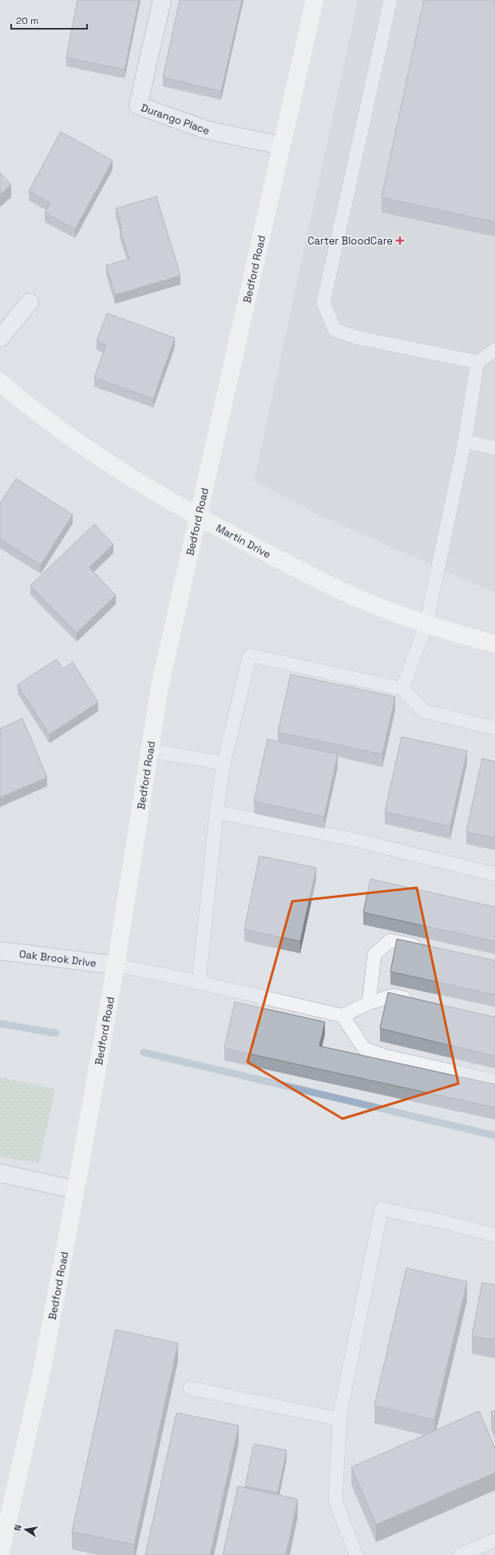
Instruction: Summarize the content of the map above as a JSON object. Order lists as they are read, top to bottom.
{
  "streets": {
    "main road": ["Bedford Road", "Martin Drive"],
    "street": ["Durango Place", "Oak Brook Drive"]
  },
  "crossings": [
    ["Durango Place", "Bedford Road"],
    ["Bedford Road", "Martin Drive"],
    ["Bedford Road", "Oak Brook Drive"]
  ],
  "places": {
    "health": ["Carter BloodCare"]
  },
  "scale_bar": "20 m",
  "north": "left"
}
